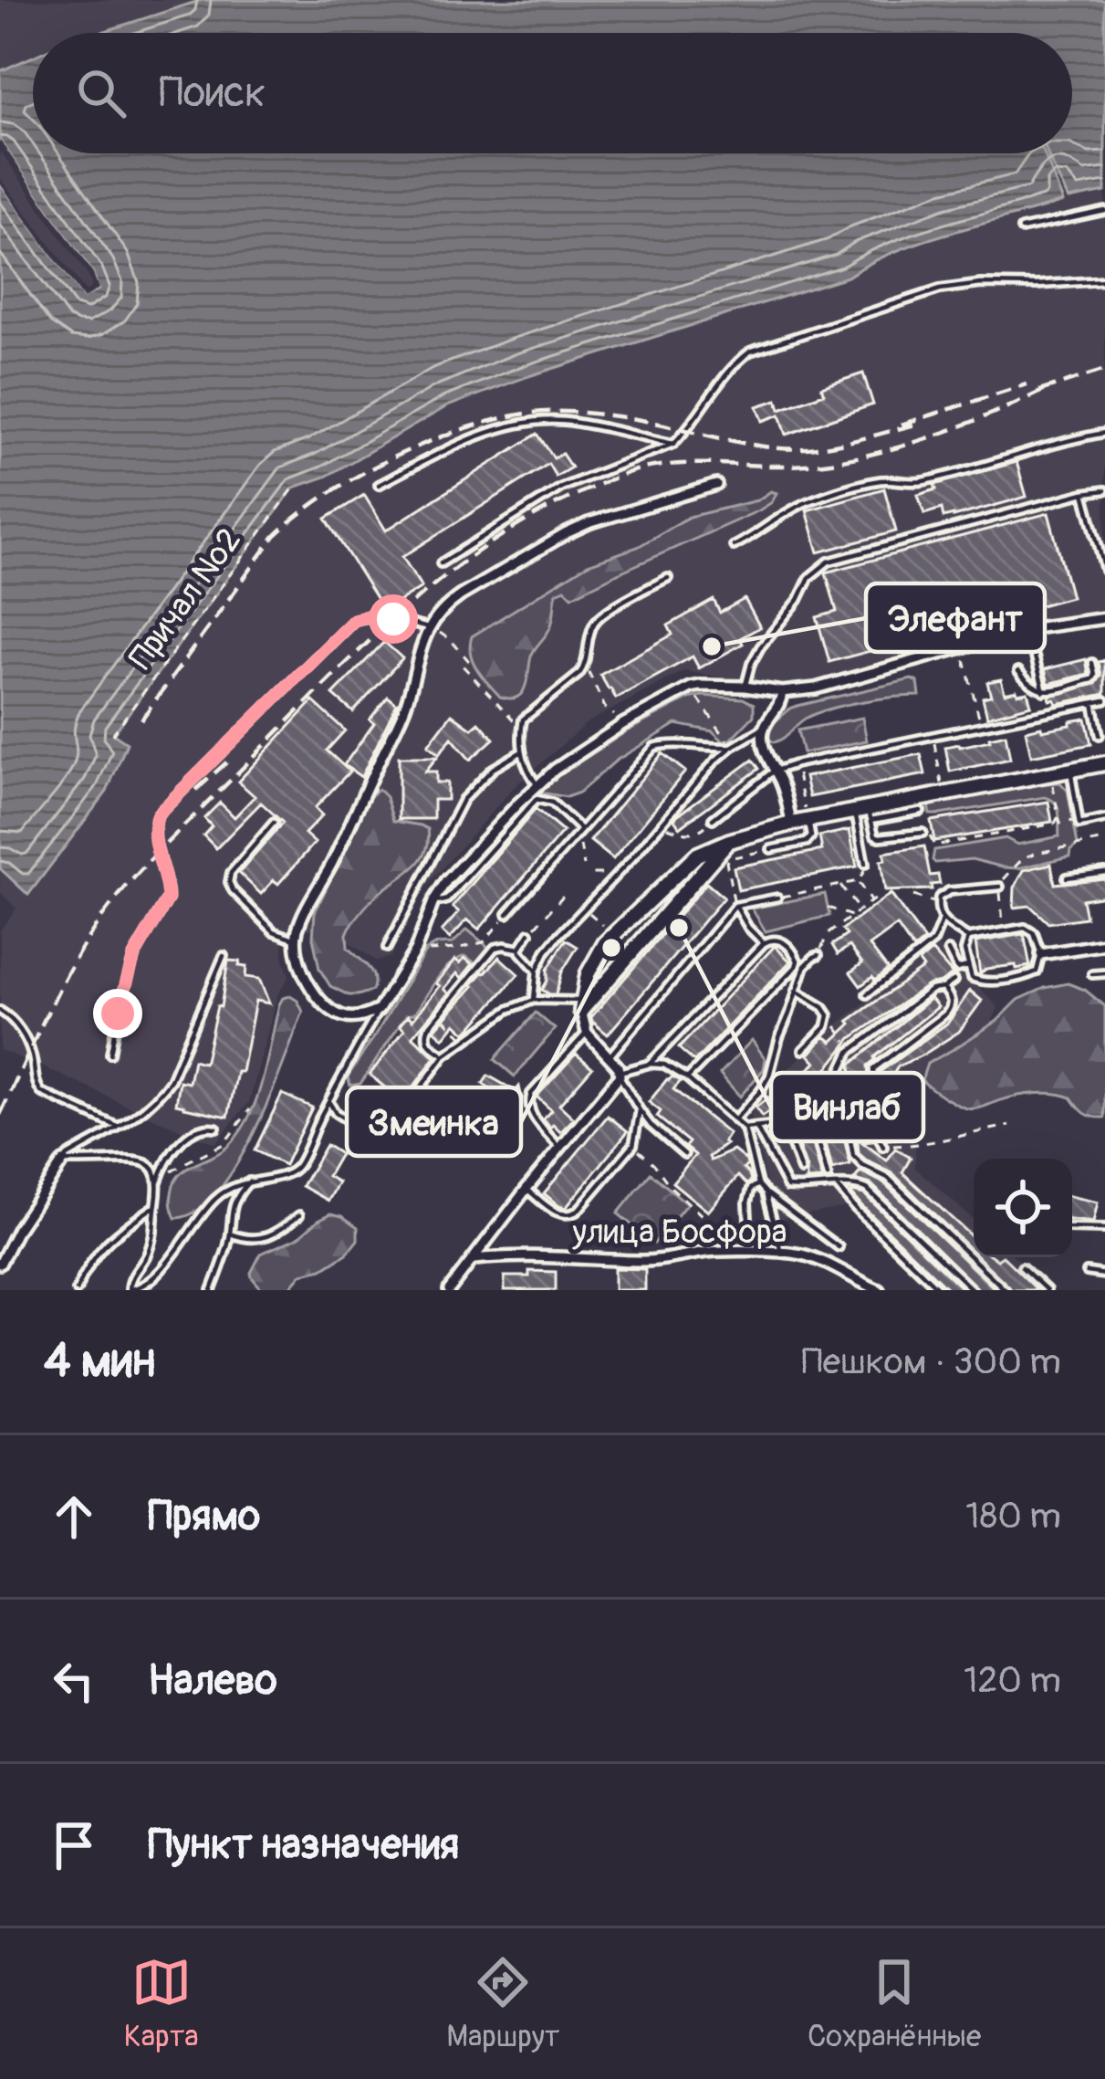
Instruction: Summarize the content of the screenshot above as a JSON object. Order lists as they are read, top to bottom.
{
  "streets": {
    "street": ["улица Босфора"],
    "path": ["Причал №2"]
  },
  "places": ["Элефант", "Винлаб", "Змеинка"],
  "page": {
    "search": "Поиск",
    "heading": ["4 мин", "Пешком · 300 m"],
    "list": [
      ["Прямо", "180 m"],
      ["Налево", "120 m"],
      "Пункт назначения"
    ],
    "nav": ["Карта", "Маршрут", "Сохранённые"]
  }
}
